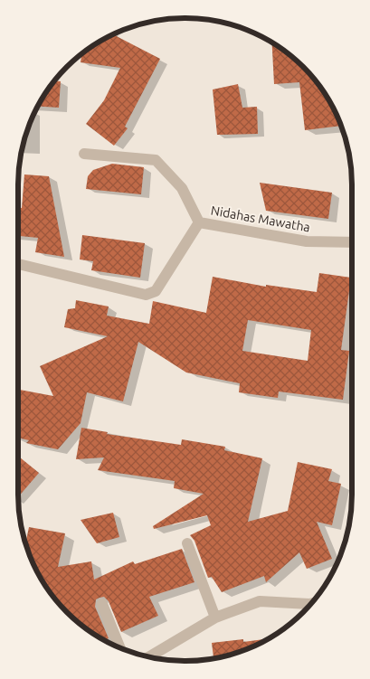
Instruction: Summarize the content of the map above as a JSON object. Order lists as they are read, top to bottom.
{
  "streets": {
    "street": ["Nidahas Mawatha"]
  }
}
